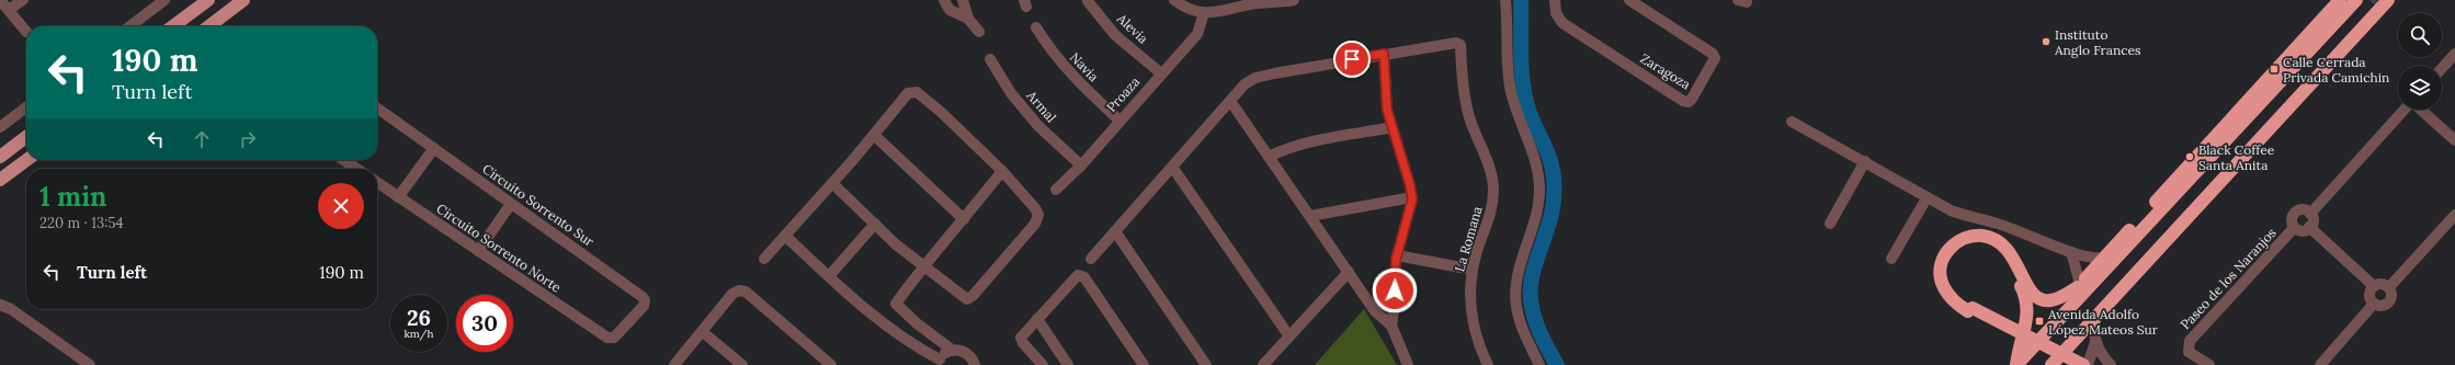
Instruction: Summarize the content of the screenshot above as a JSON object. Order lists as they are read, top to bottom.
{
  "streets": {
    "street": [
      "Alevia",
      "Navia",
      "Zaragoza",
      "Proaza",
      "Armal",
      "Circuito Sorrento Sur",
      "La Romana",
      "Circuito Sorrento Norte",
      "Paseo de los Naranjos"
    ]
  },
  "crossings": [
    ["Alevia", "Proaza"],
    ["Navia", "Proaza"],
    ["Proaza", "Armal"],
    ["Circuito Sorrento Sur", "Circuito Sorrento Norte"]
  ],
  "places": {
    "other": ["Instituto Anglo Frances", "Black Coffee Santa Anita"],
    "transit": ["Calle Cerrada Privada Camichin", "Avenida Adolfo López Mateos Sur"]
  },
  "page": {
    "turn": ["190 m", "Turn left"],
    "heading": ["1 min", "220 m · 13:54"],
    "list": [
      {
        "name": "Turn left",
        "value": "190 m"
      }
    ],
    "speed": "26 km/h",
    "limit": "30"
  }
}
